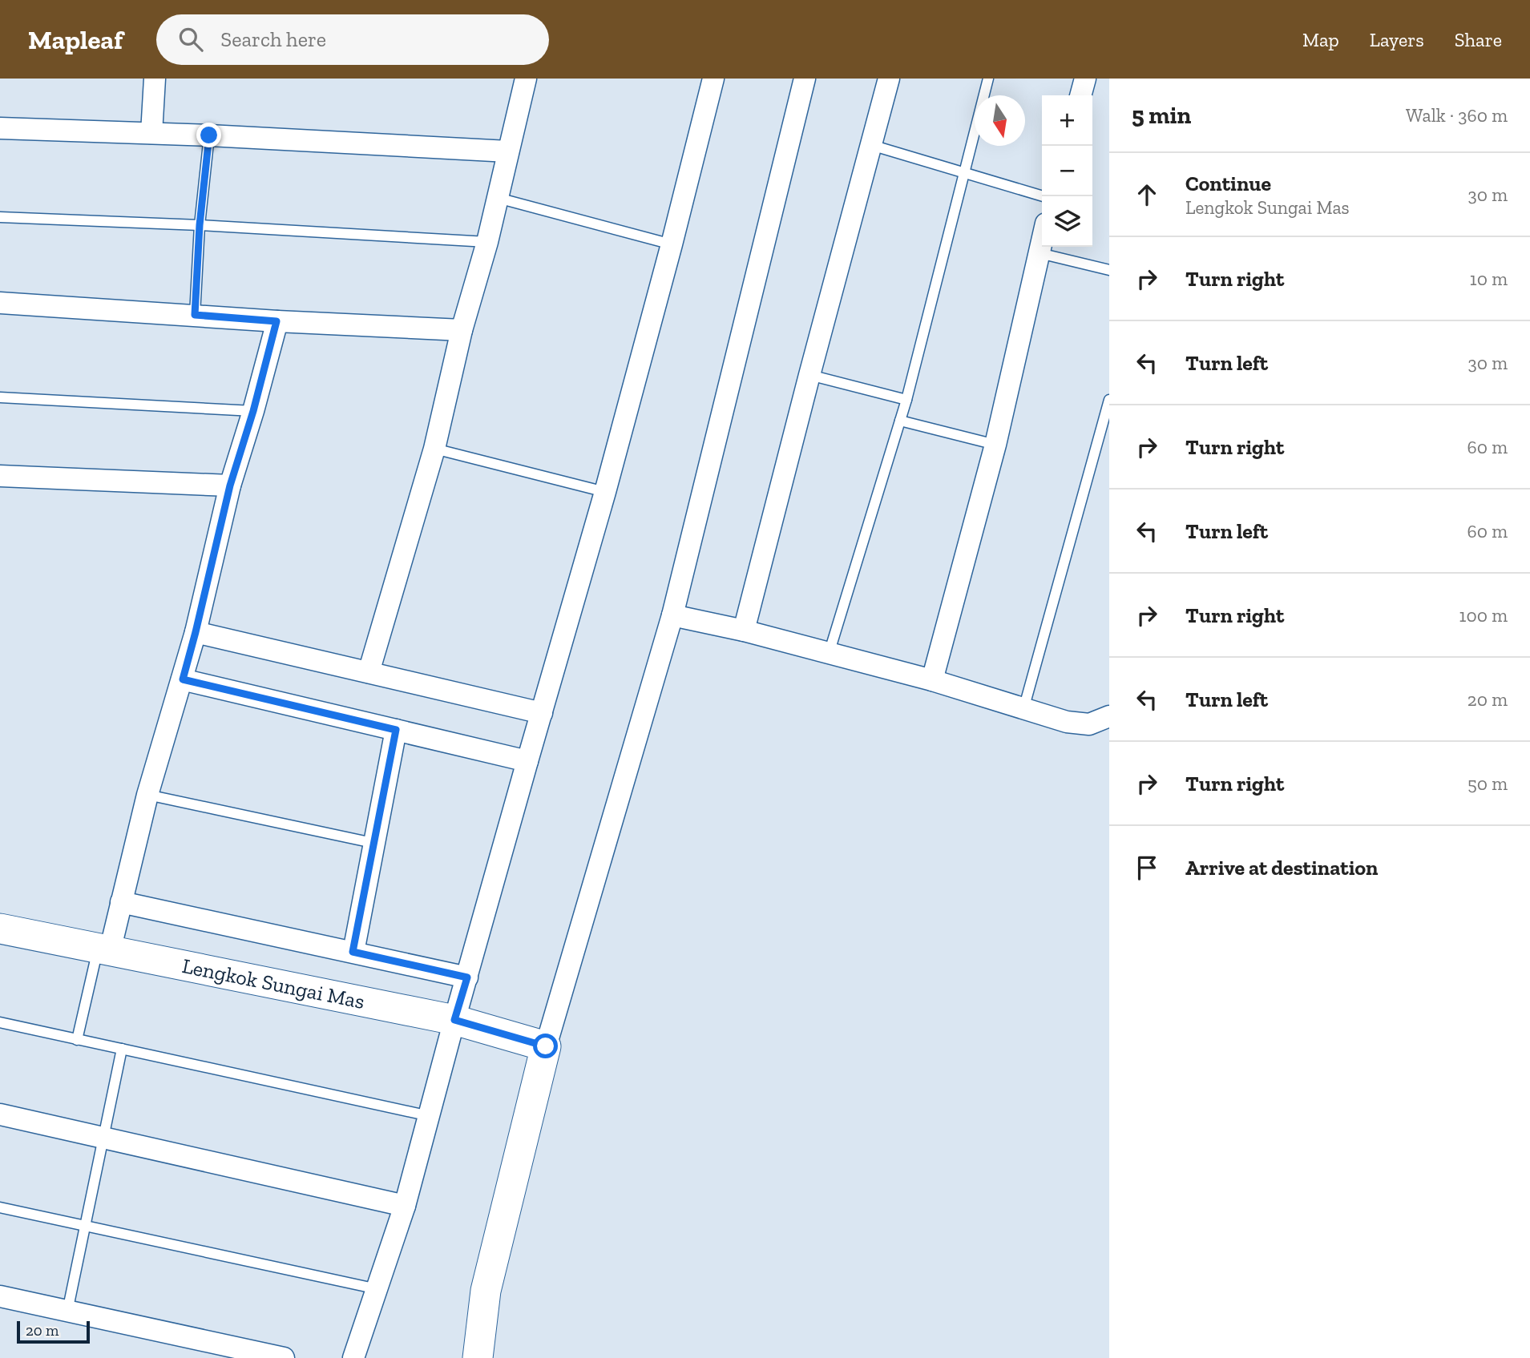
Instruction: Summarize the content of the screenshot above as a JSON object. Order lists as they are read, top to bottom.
{
  "streets": {
    "street": ["Lengkok Sungai Mas"]
  },
  "scale_bar": "20 m",
  "north": "bottom",
  "page": {
    "header": "Mapleaf",
    "search": "Search here",
    "nav": ["Map", "Layers", "Share"],
    "heading": ["5 min", "Walk · 360 m"],
    "map_buttons": ["+", "−"],
    "list": [
      ["Continue", "Lengkok Sungai Mas", "30 m"],
      ["Turn right", "10 m"],
      ["Turn left", "30 m"],
      ["Turn right", "60 m"],
      ["Turn left", "60 m"],
      ["Turn right", "100 m"],
      ["Turn left", "20 m"],
      ["Turn right", "50 m"],
      "Arrive at destination"
    ],
    "scale": "20 m"
  }
}
